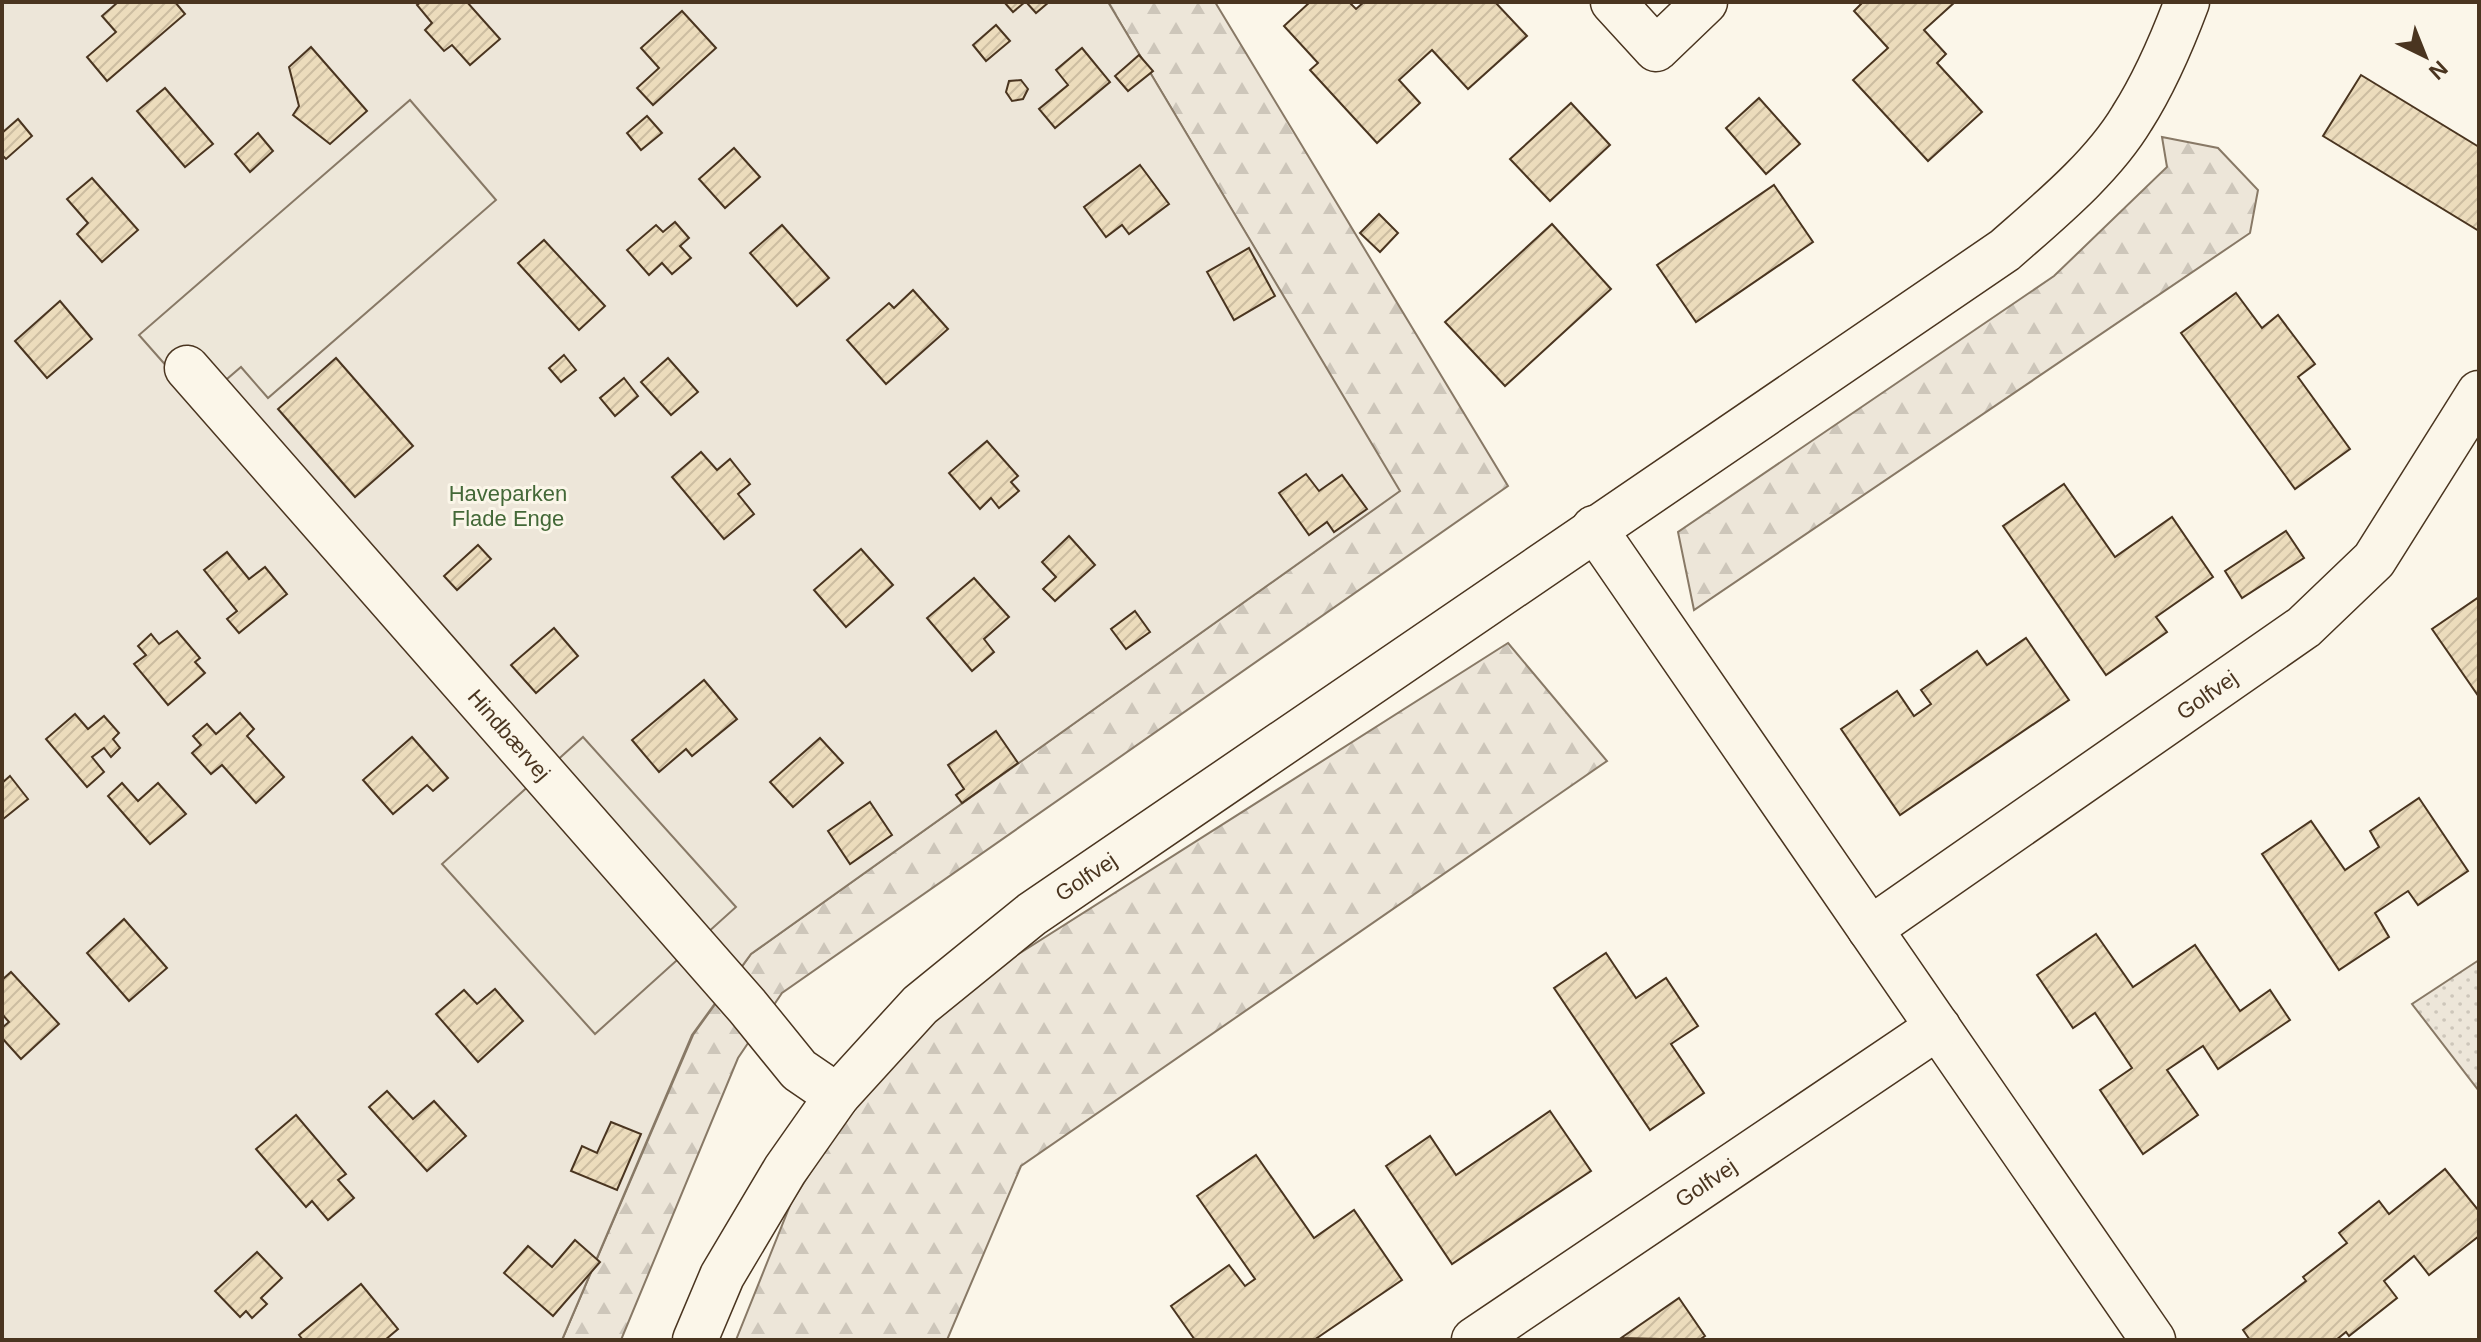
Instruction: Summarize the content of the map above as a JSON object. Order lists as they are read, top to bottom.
{
  "streets": {
    "street": ["Golfvej", "Hindbærvej"]
  },
  "crossings": [
    ["Golfvej", "Hindbærvej"]
  ],
  "parks": ["Haveparken Flade Enge"],
  "north": "bottom right"
}
